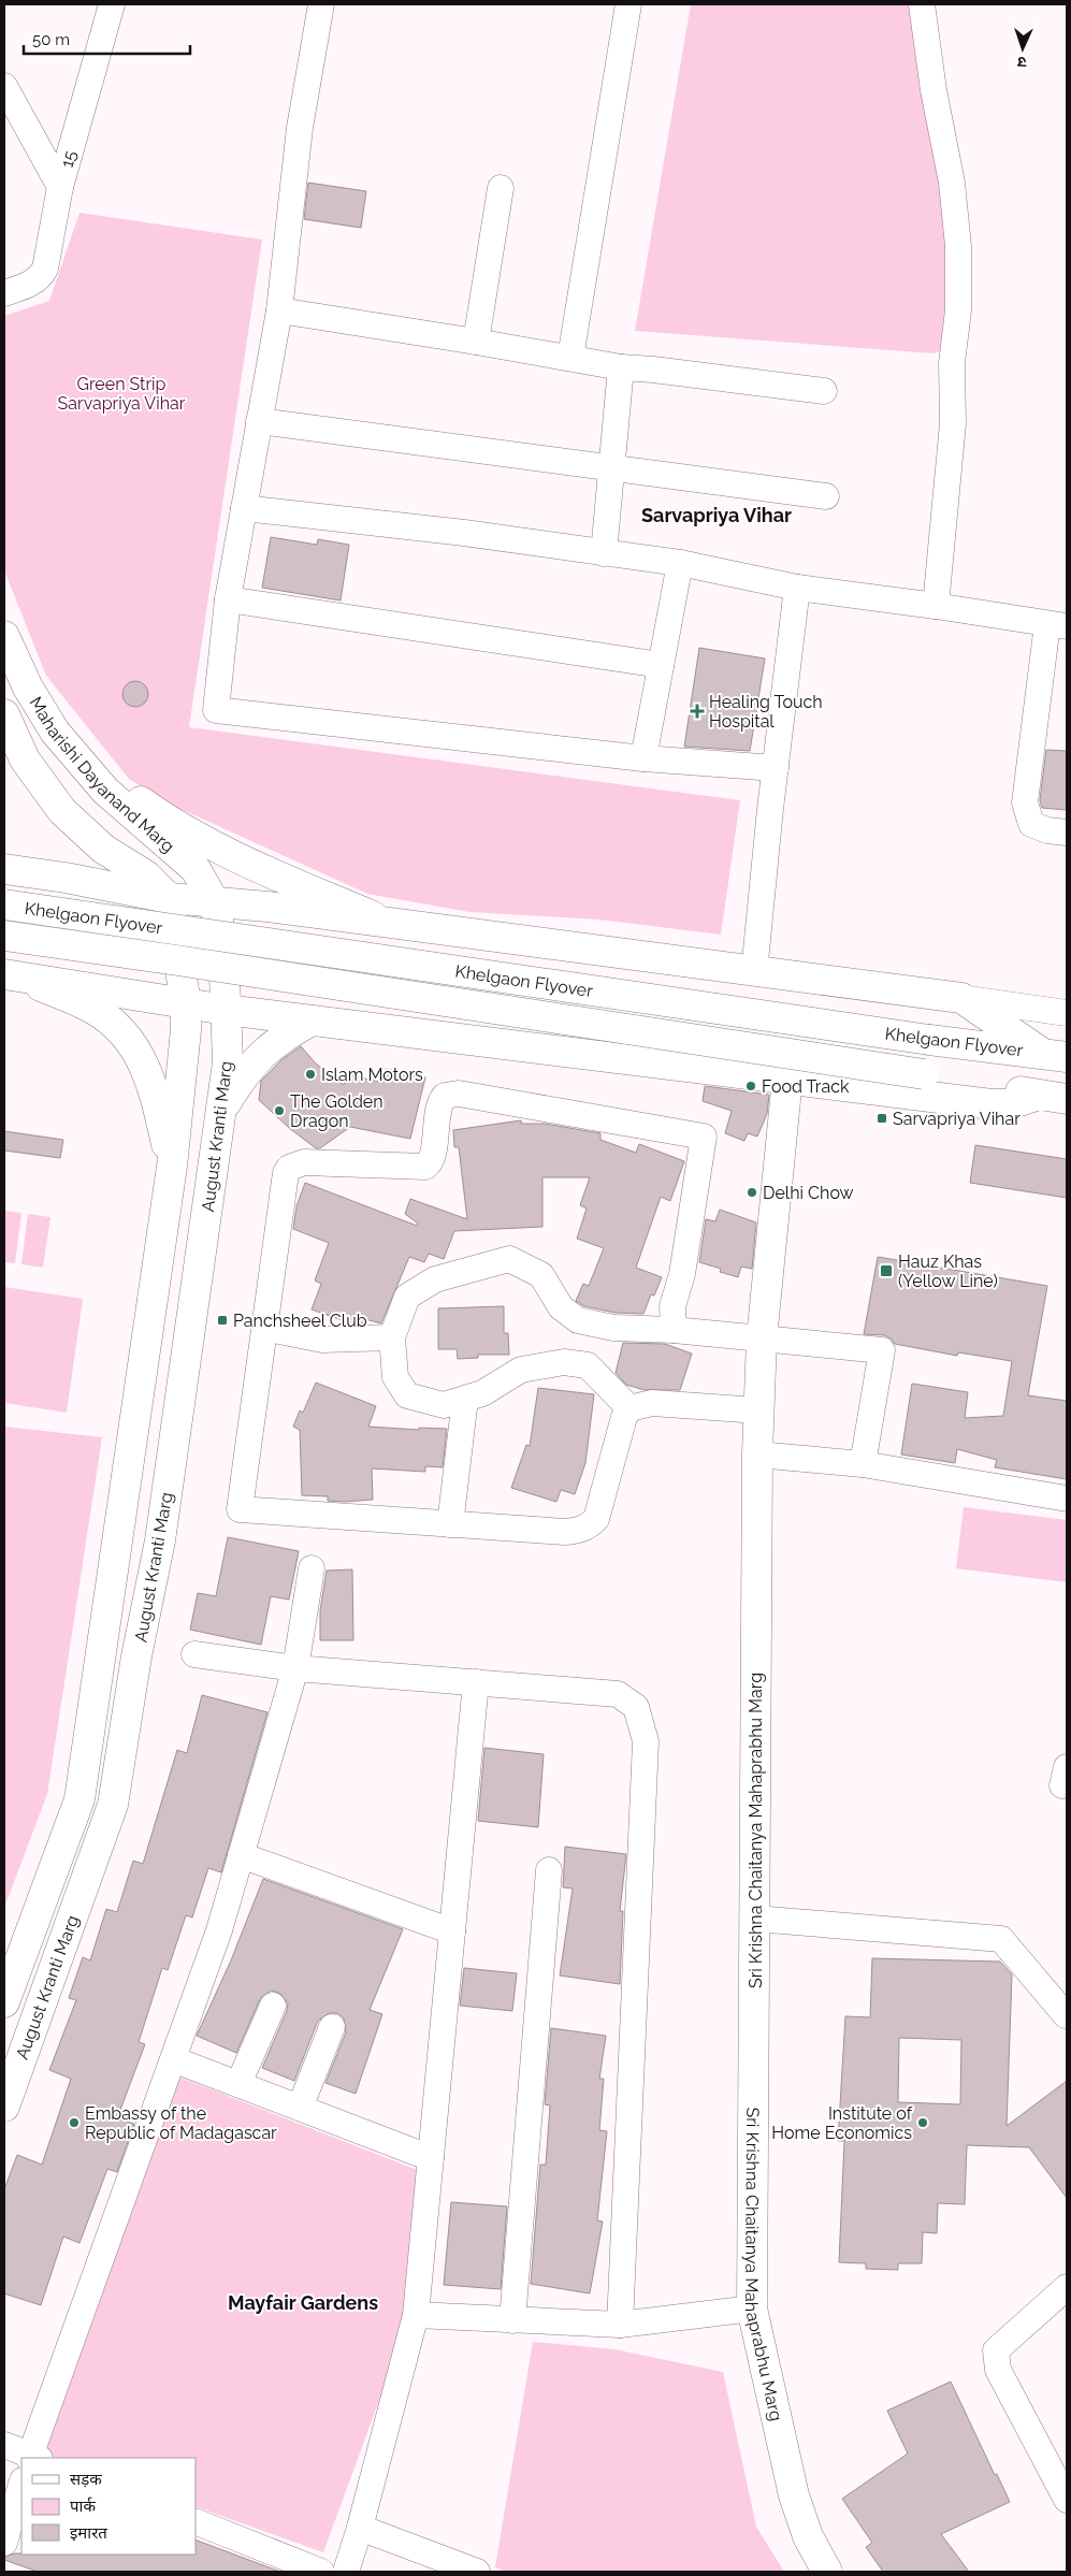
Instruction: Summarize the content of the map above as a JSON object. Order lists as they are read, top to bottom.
{
  "streets": {
    "main road": [
      "Maharishi Dayanand Marg",
      "Khelgaon Flyover",
      "August Kranti Marg",
      "Sri Krishna Chaitanya Mahaprabhu Marg"
    ],
    "street": ["15"]
  },
  "crossings": [
    ["Maharishi Dayanand Marg", "August Kranti Marg"]
  ],
  "districts": ["Sarvapriya Vihar", "Mayfair Gardens"],
  "parks": ["Green Strip Sarvapriya Vihar"],
  "places": {
    "health": ["Healing Touch Hospital"],
    "other": [
      "Islam Motors",
      "Food Track",
      "The Golden Dragon",
      "Delhi Chow",
      "Embassy of the Republic of Madagascar",
      "Institute of Home Economics"
    ],
    "transit": ["Sarvapriya Vihar", "Hauz Khas (Yellow Line)", "Panchsheel Club"]
  },
  "legend": ["सड़क", "पार्क", "इमारत"],
  "scale_bar": "50 m",
  "north": "bottom"
}
